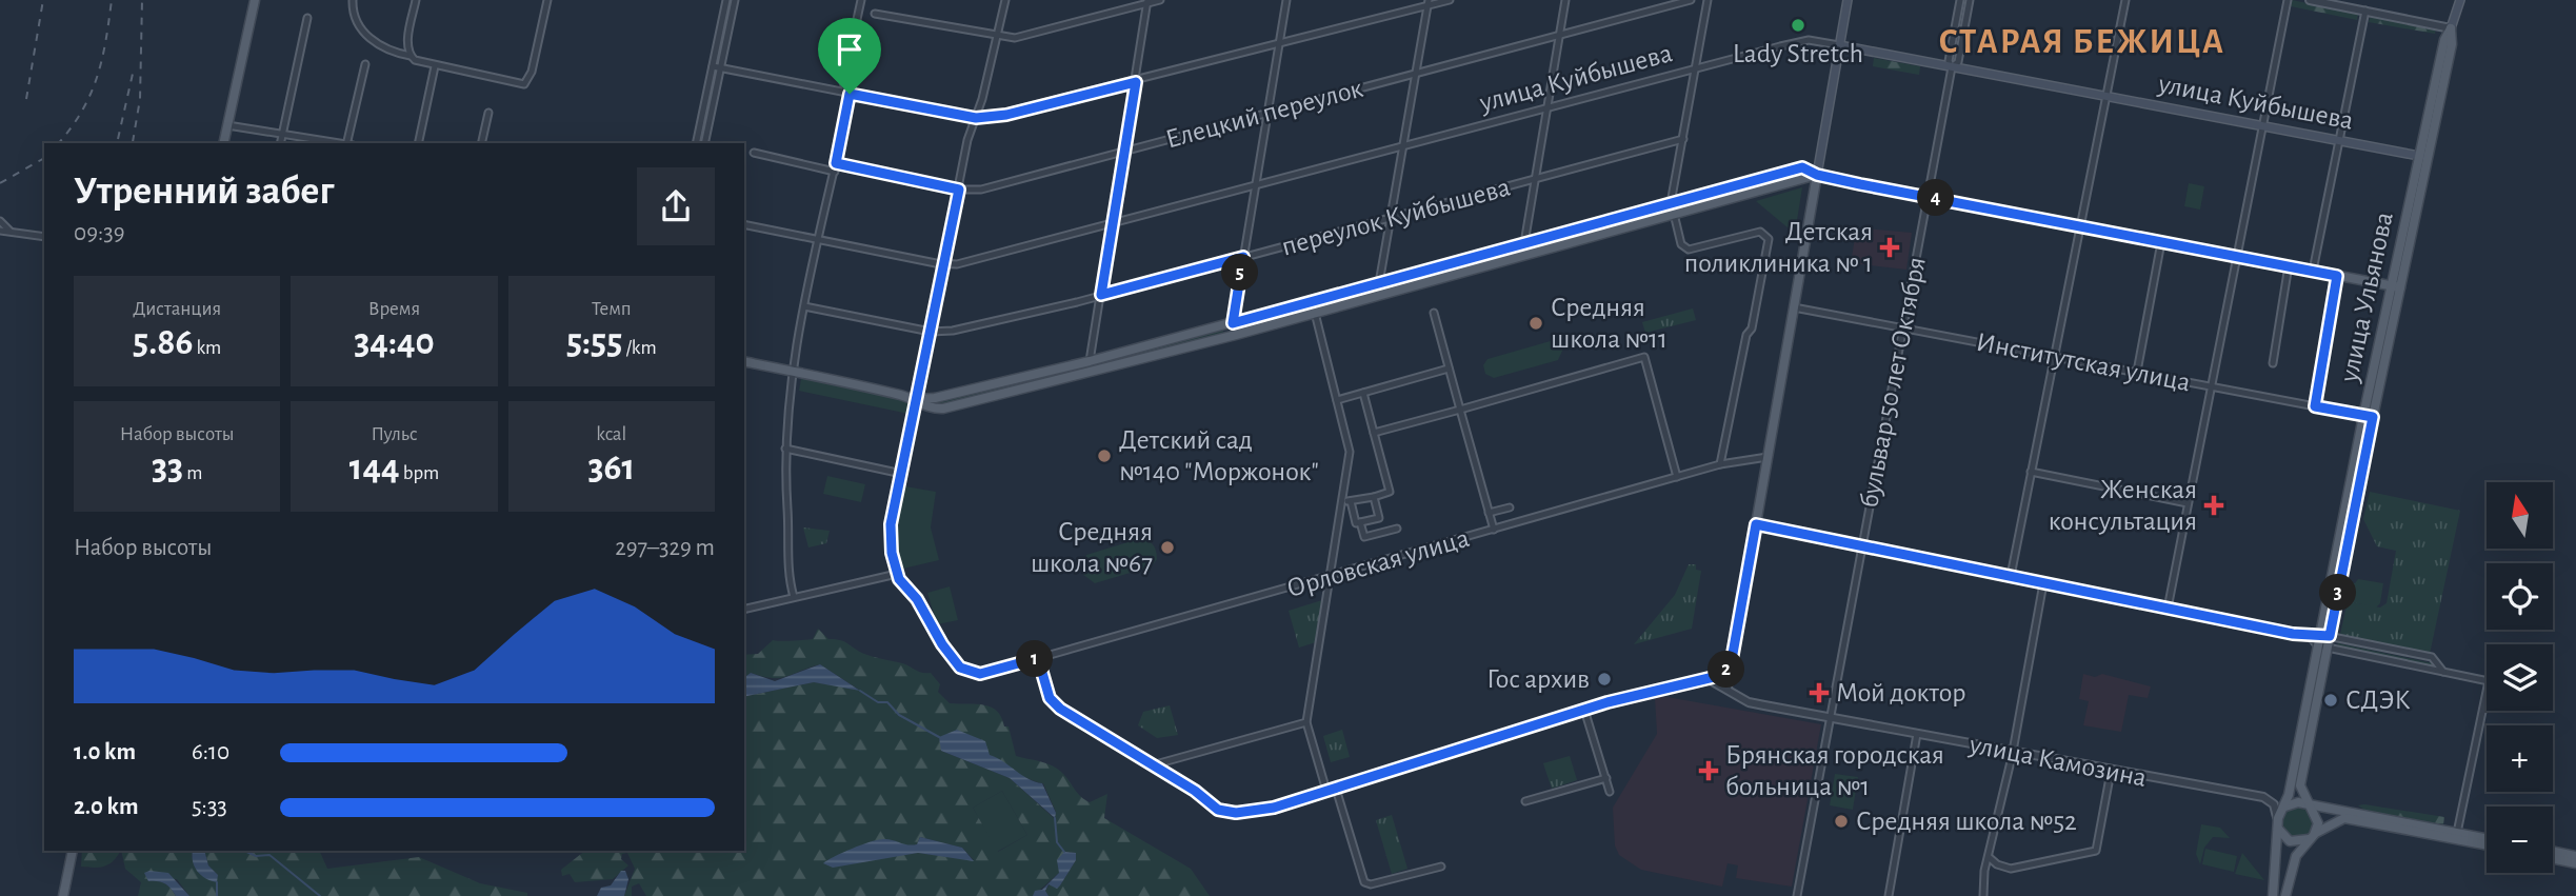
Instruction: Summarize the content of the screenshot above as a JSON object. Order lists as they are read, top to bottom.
{
  "streets": {
    "main road": ["улица Куйбышева", "улица Ульянова"],
    "street": [
      "Елецкий переулок",
      "переулок Куйбышева",
      "Институтская улица",
      "бульвар 50 лет Октября",
      "Орловская улица",
      "улица Камозина"
    ]
  },
  "crossings": [
    ["улица Куйбышева", "улица Ульянова"],
    ["улица Куйбышева", "бульвар 50 лет Октября"],
    ["улица Ульянова", "Институтская улица"],
    ["улица Ульянова", "улица Камозина"],
    ["Институтская улица", "бульвар 50 лет Октября"],
    ["бульвар 50 лет Октября", "улица Камозина"]
  ],
  "districts": ["CТАРАЯ БЕЖИЦА"],
  "places": {
    "other": [
      "Lady Stretch",
      "Средняя школа №11",
      "Детский сад №140 \"Моржонок\"",
      "Средняя школа №67",
      "Гос архив",
      "СДЭК",
      "Средняя школа №52"
    ],
    "health": [
      "Детская поликлиника № 1",
      "Женская консультация",
      "Мой доктор",
      "Брянская городская больница №1"
    ]
  },
  "north": "top",
  "page": {
    "heading": ["Утренний забег", "09:39"],
    "pins": [
      "4",
      "5",
      "3",
      "1",
      "2"
    ],
    "stats": [
      ["Дистанция", "5.86 km"],
      ["Время", "34:40"],
      ["Темп", "5:55 /km"],
      ["Набор высоты", "33 m"],
      ["Пульс", "144 bpm"],
      ["kcal", "361"]
    ],
    "map_buttons": ["+", "−"],
    "chart": ["Набор высоты", "297–329 m"],
    "list": [
      {
        "name": "1.0 km",
        "note": "6:10"
      },
      {
        "name": "2.0 km",
        "note": "5:33"
      }
    ]
  }
}
